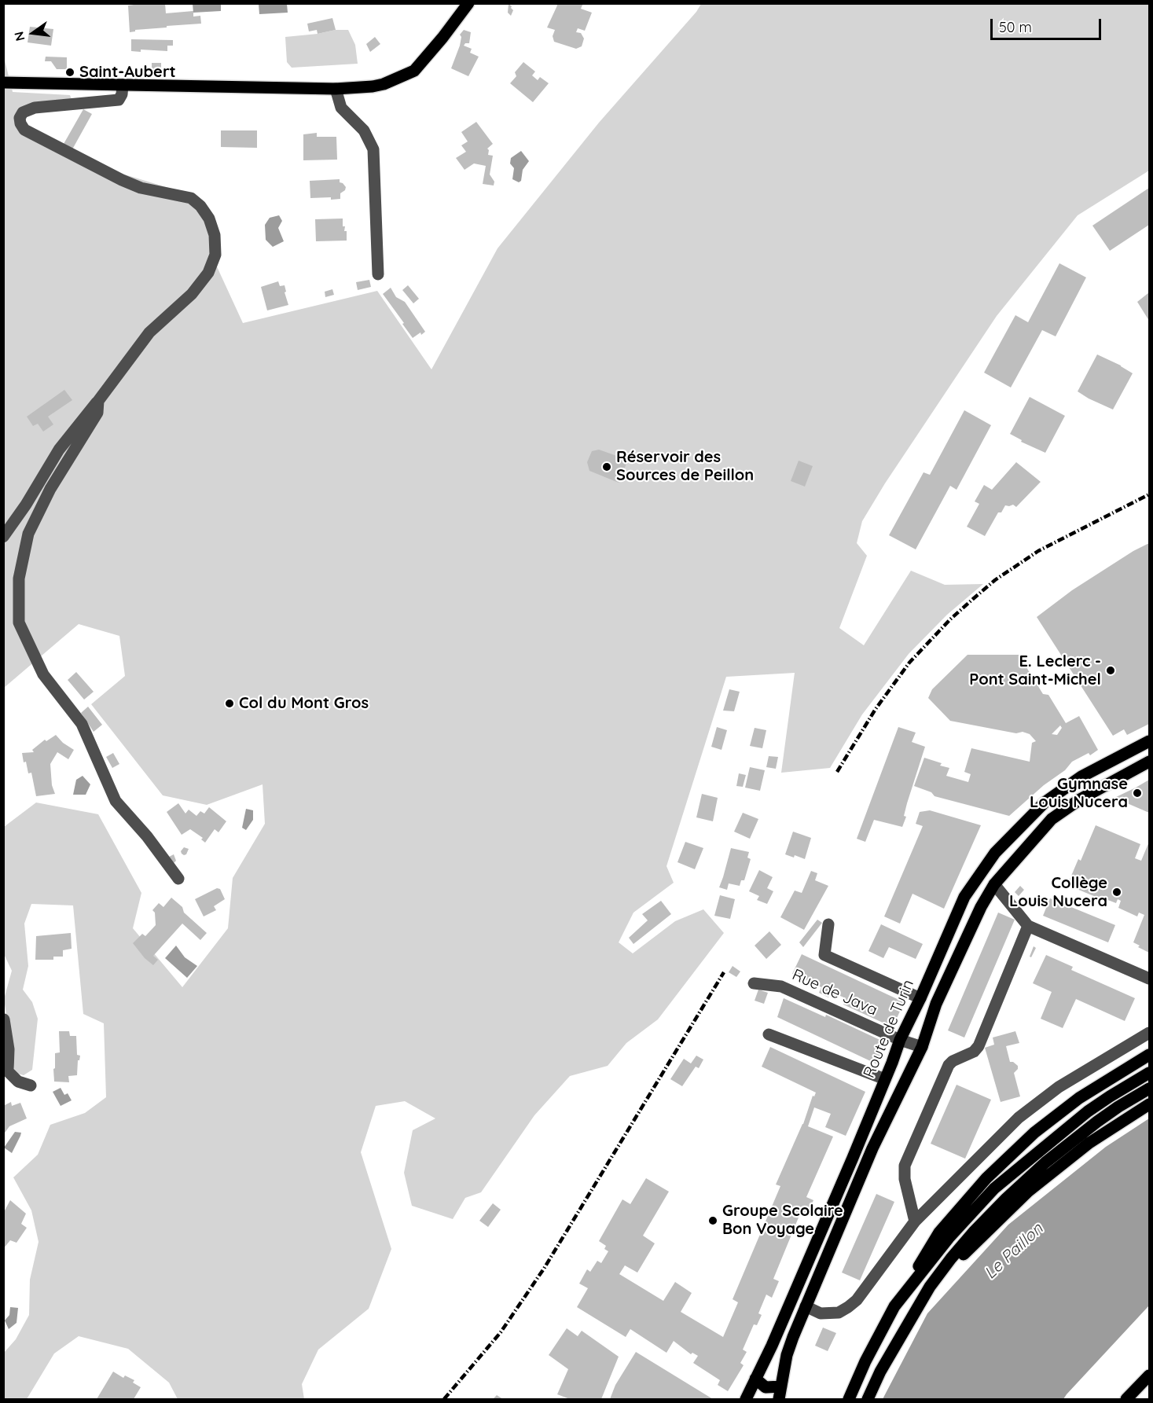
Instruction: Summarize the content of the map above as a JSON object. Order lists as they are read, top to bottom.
{
  "streets": {
    "main road": ["Route de Turin"],
    "street": ["Rue de Java"]
  },
  "crossings": [
    ["Rue de Java", "Route de Turin"]
  ],
  "water": ["Le Paillon"],
  "places": [
    "Saint-Aubert",
    "Réservoir des Sources de Peillon",
    "E. Leclerc - Pont Saint-Michel",
    "Col du Mont Gros",
    "Gymnase Louis Nucera",
    "Collège Louis Nucera",
    "Groupe Scolaire Bon Voyage"
  ],
  "scale_bar": "50 m",
  "north": "left"
}
